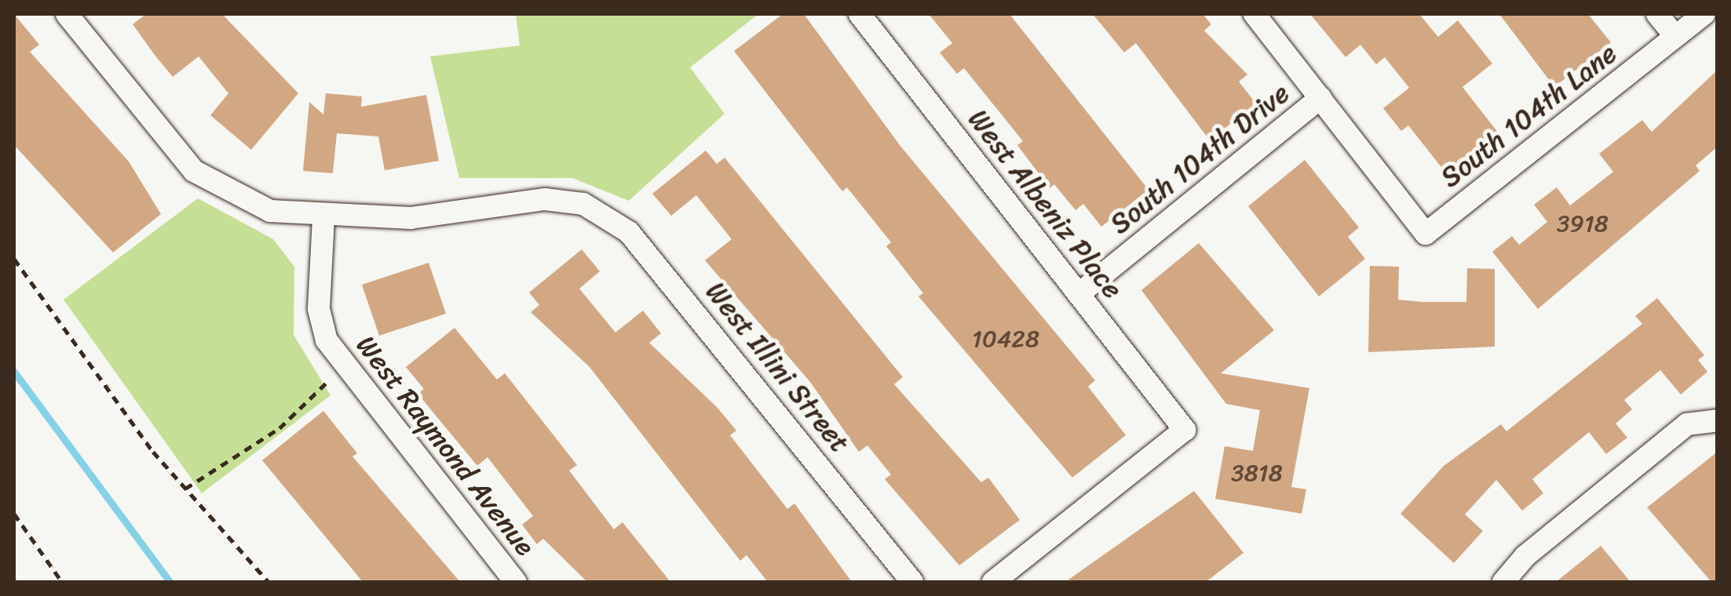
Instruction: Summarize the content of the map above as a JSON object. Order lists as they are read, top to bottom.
{
  "streets": {
    "street": [
      "South 104th Lane",
      "South 104th Drive",
      "West Albeniz Place",
      "West Illini Street",
      "West Raymond Avenue"
    ]
  },
  "crossings": [
    ["South 104th Lane", "South 104th Drive"],
    ["South 104th Drive", "West Albeniz Place"],
    ["West Illini Street", "West Raymond Avenue"]
  ],
  "house_numbers": ["3918", "10428", "3818"]
}
